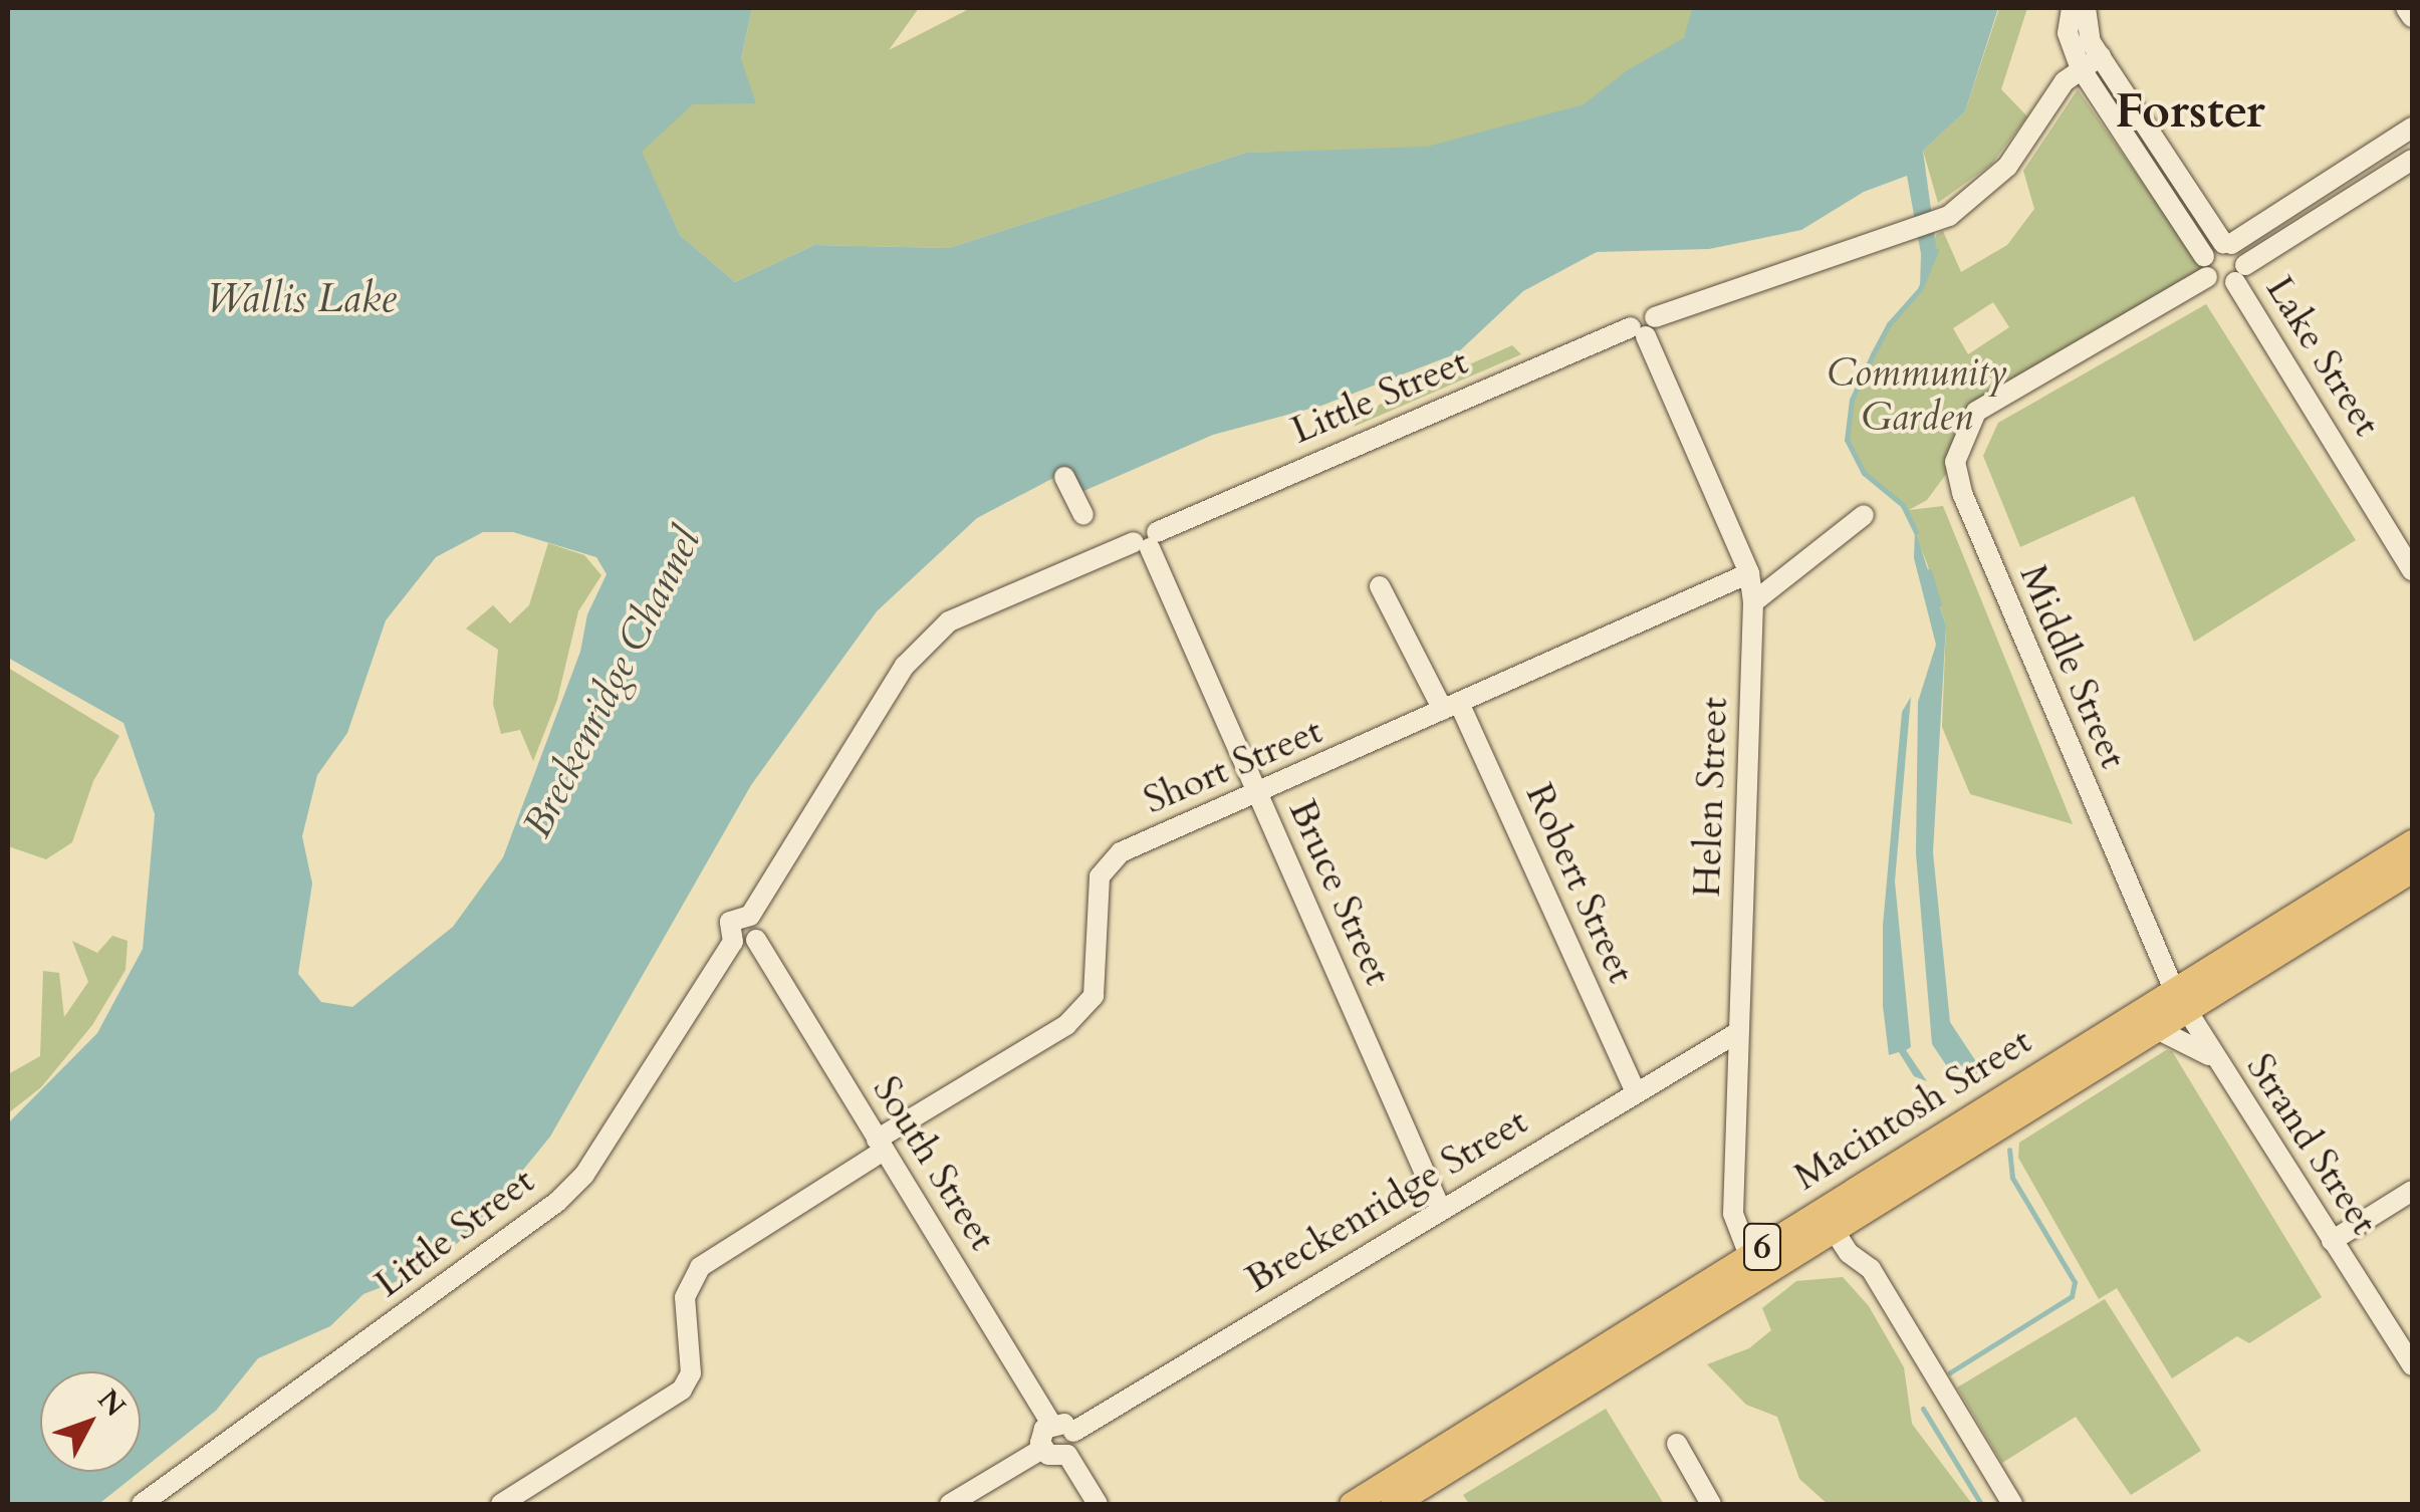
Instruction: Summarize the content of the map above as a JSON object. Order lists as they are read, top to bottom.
{
  "streets": {
    "main road": ["Macintosh Street", "6"],
    "street": [
      "Lake Street",
      "Little Street",
      "Middle Street",
      "Short Street",
      "Helen Street",
      "Robert Street",
      "Bruce Street",
      "Strand Street",
      "South Street",
      "Breckenridge Street"
    ]
  },
  "crossings": [
    ["Little Street", "Helen Street"],
    ["Little Street", "Bruce Street"],
    ["Little Street", "South Street"],
    ["Middle Street", "Macintosh Street"],
    ["Middle Street", "Strand Street"],
    ["Short Street", "Helen Street"],
    ["Short Street", "Robert Street"],
    ["Short Street", "Bruce Street"],
    ["Short Street", "South Street"],
    ["Helen Street", "Macintosh Street"],
    ["Helen Street", "Breckenridge Street"],
    ["Robert Street", "Breckenridge Street"],
    ["Bruce Street", "Breckenridge Street"],
    ["Macintosh Street", "Strand Street"],
    ["South Street", "Breckenridge Street"]
  ],
  "districts": ["Forster"],
  "water": ["Wallis Lake", "Breckenridge Channel"],
  "parks": ["Community Garden"],
  "north": "top right"
}
